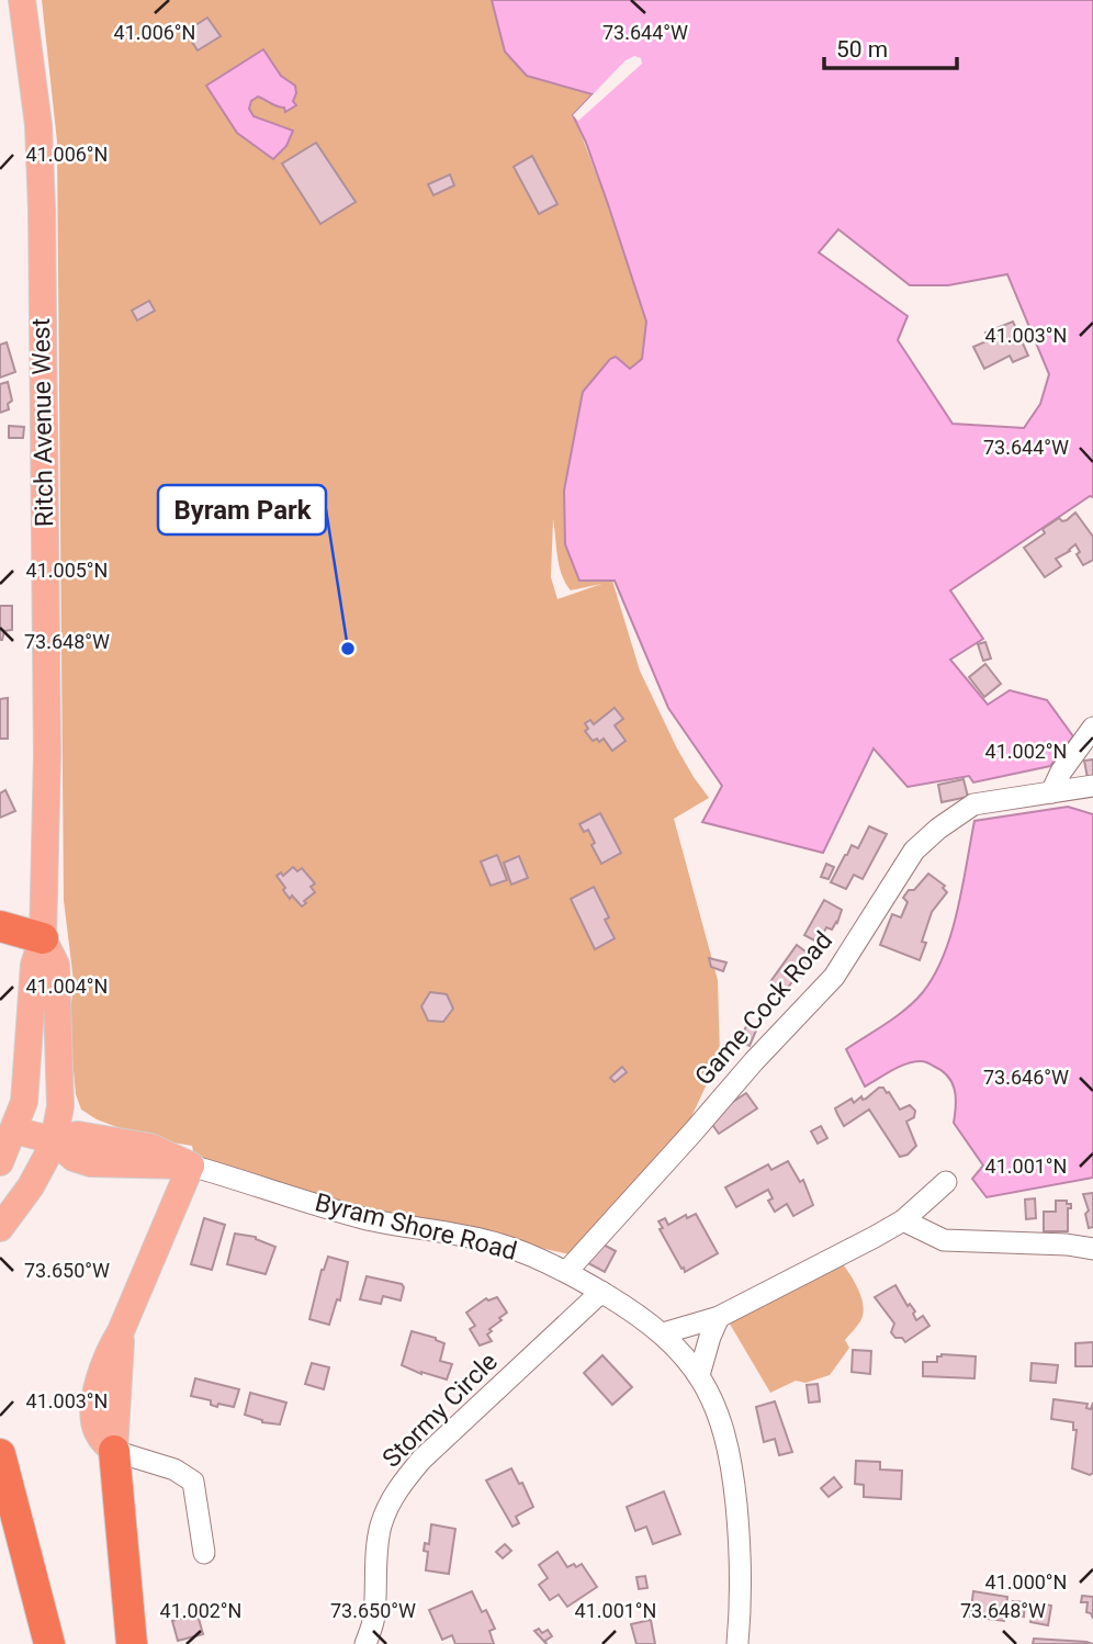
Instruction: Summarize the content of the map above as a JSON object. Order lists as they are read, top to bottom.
{
  "streets": {
    "main road": ["Ritch Avenue West", "Byram Shore Road"],
    "street": ["Game Cock Road", "Stormy Circle"]
  },
  "crossings": [
    ["Ritch Avenue West", "Byram Shore Road"],
    ["Game Cock Road", "Byram Shore Road"],
    ["Byram Shore Road", "Stormy Circle"]
  ],
  "places": ["Byram Park"],
  "scale_bar": "50 m",
  "coordinates": [
    "41.006°N",
    "73.644°W",
    "41.003°N",
    "41.005°N",
    "73.648°W",
    "41.002°N",
    "41.004°N",
    "73.646°W",
    "41.001°N",
    "73.650°W",
    "41.000°N"
  ]
}
